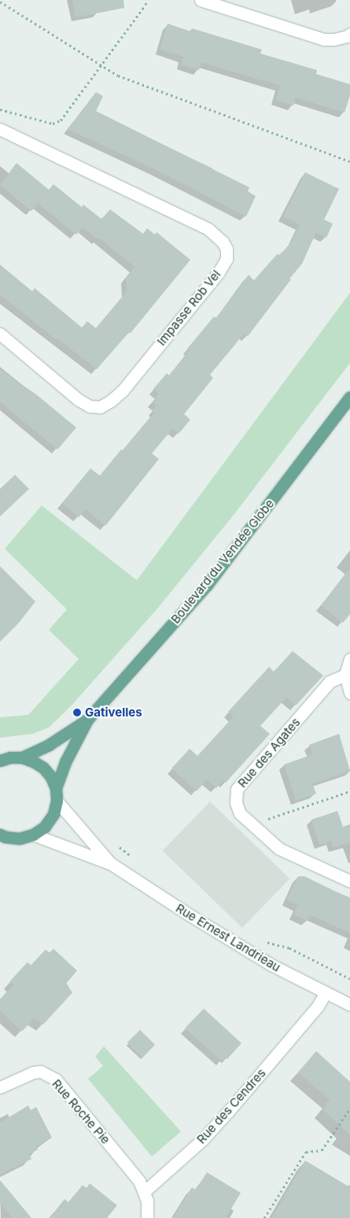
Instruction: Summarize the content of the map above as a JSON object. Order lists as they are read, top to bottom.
{
  "streets": {
    "main road": ["Boulevard du Vendée Globe"],
    "street": [
      "Impasse Rob Vel",
      "Rue des Agates",
      "Rue Ernest Landrieau",
      "Rue des Cendres",
      "Rue Roche Pie"
    ]
  },
  "crossings": [
    ["Rue Ernest Landrieau", "Rue des Cendres"],
    ["Rue des Cendres", "Rue Roche Pie"]
  ],
  "places": ["Gativelles"]
}
